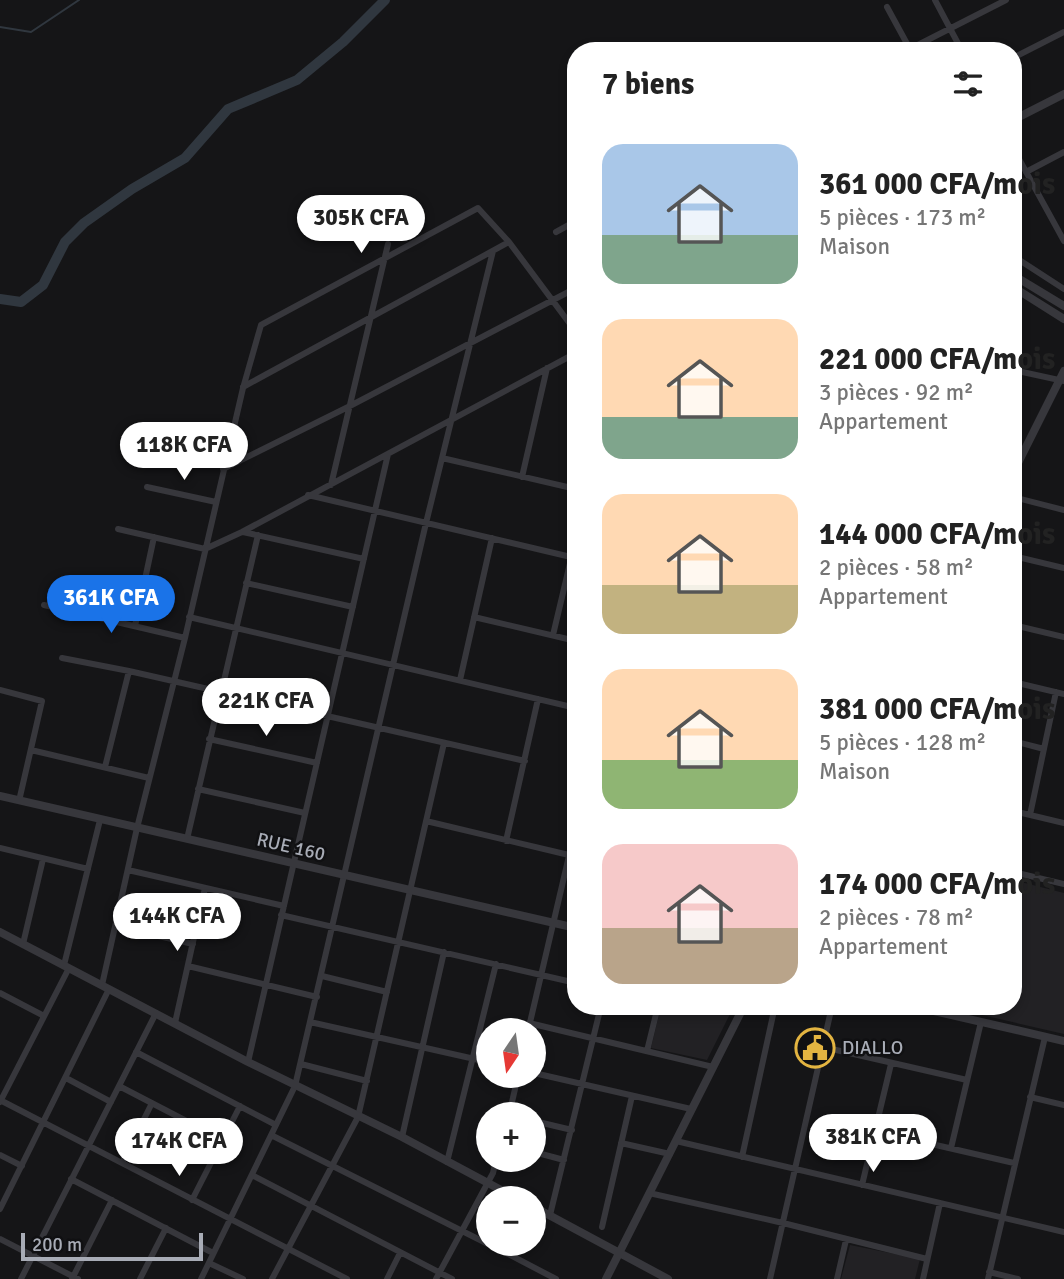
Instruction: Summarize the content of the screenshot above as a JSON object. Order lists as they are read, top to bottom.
{
  "streets": {
    "street": ["RUE 160"]
  },
  "places": {
    "public building": ["DIALLO"]
  },
  "scale_bar": "200 m",
  "north": "bottom",
  "page": {
    "heading": "7 biens",
    "list": [
      {
        "name": "361 000 CFA/mois",
        "note": "5 pièces · 173 m² · Maison"
      },
      {
        "name": "221 000 CFA/mois",
        "note": "3 pièces · 92 m² · Appartement"
      },
      {
        "name": "144 000 CFA/mois",
        "note": "2 pièces · 58 m² · Appartement"
      },
      {
        "name": "381 000 CFA/mois",
        "note": "5 pièces · 128 m² · Maison"
      },
      {
        "name": "174 000 CFA/mois",
        "note": "2 pièces · 78 m² · Appartement"
      }
    ],
    "price": [
      "305K CFA",
      "118K CFA",
      "361K CFA",
      "221K CFA",
      "144K CFA",
      "381K CFA",
      "174K CFA"
    ],
    "map_buttons": ["+", "−"],
    "scale": "200 m"
  }
}
